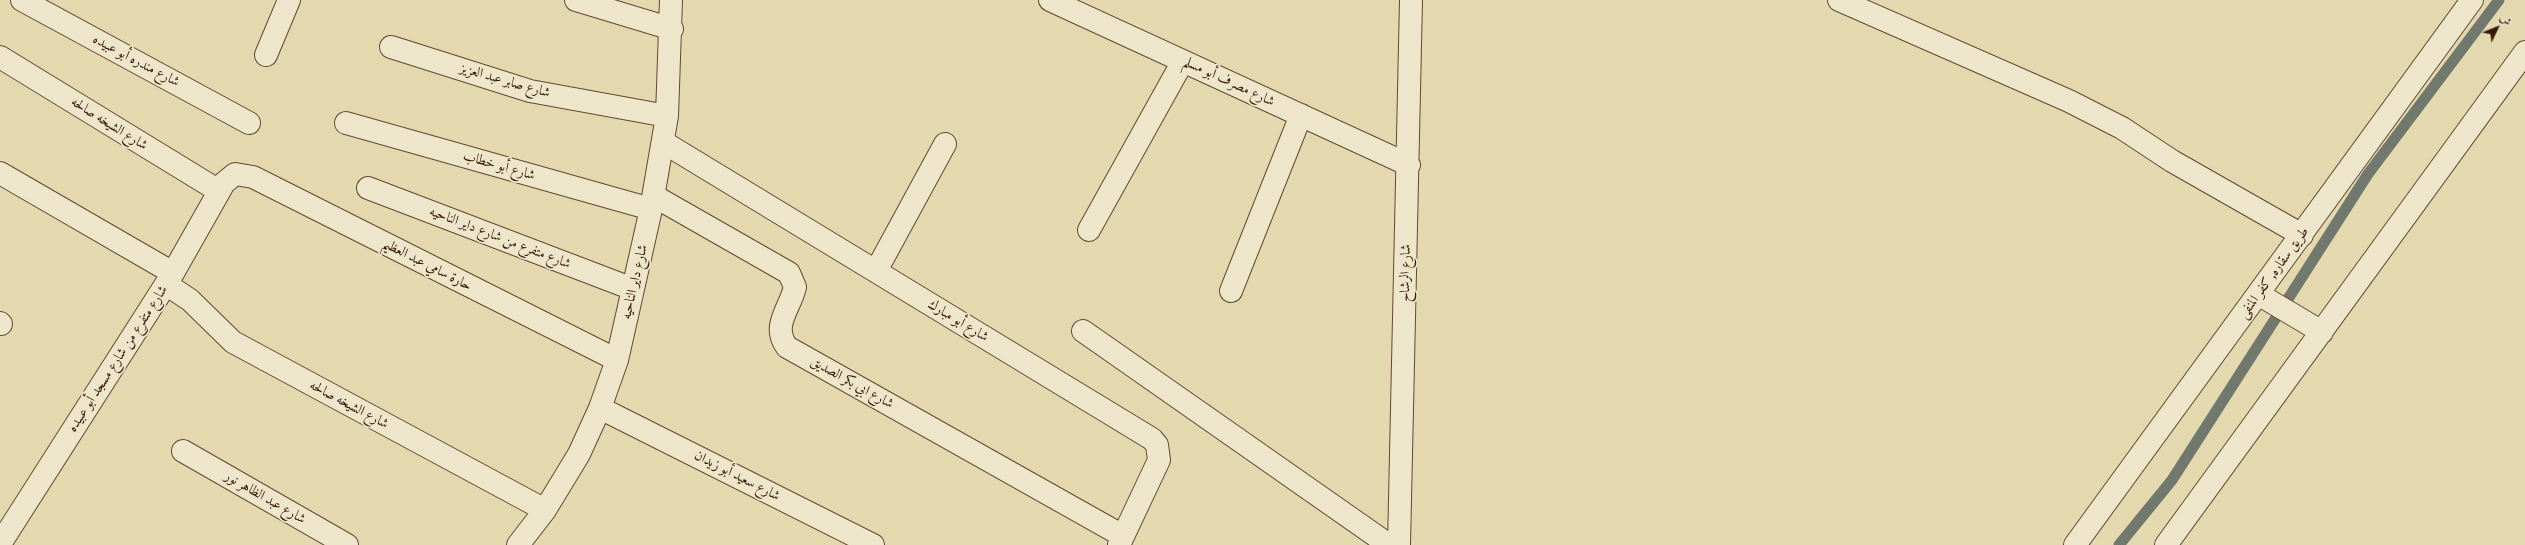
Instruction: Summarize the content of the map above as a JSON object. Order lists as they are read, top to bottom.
{
  "streets": {
    "street": [
      "شارع مندره أبو عبيده",
      "شارع صابر عبد العزيز",
      "شارع مصرف أبو مسلم",
      "شارع الشيخه صالحه",
      "شارع أبو خطاب",
      "شارع متفرع من شارع داير الناحيه",
      "حارة سامي عبد العظيم",
      "شارع الرشاح",
      "طريق سقاره, كفر المنفى",
      "شارع داير الناحيه",
      "شارع أبو مبارك",
      "شارع متفرع من شارع مسجد أبو عبيده",
      "شارع ابي بكر الصديق",
      "شارع سعيد أبو زيدان",
      "شارع عبد الظاهر نور"
    ]
  },
  "crossings": [
    ["شارع صابر عبد العزيز", "شارع داير الناحيه"],
    ["شارع مصرف أبو مسلم", "شارع الرشاح"],
    ["شارع الشيخه صالحه", "شارع داير الناحيه"],
    ["شارع الشيخه صالحه", "شارع متفرع من شارع مسجد أبو عبيده"],
    ["شارع أبو خطاب", "شارع داير الناحيه"],
    ["شارع أبو خطاب", "شارع ابي بكر الصديق"],
    ["شارع متفرع من شارع داير الناحيه", "شارع داير الناحيه"],
    ["حارة سامي عبد العظيم", "شارع داير الناحيه"],
    ["حارة سامي عبد العظيم", "شارع متفرع من شارع مسجد أبو عبيده"],
    ["شارع داير الناحيه", "شارع أبو مبارك"],
    ["شارع داير الناحيه", "شارع ابي بكر الصديق"],
    ["شارع داير الناحيه", "شارع سعيد أبو زيدان"],
    ["شارع أبو مبارك", "شارع ابي بكر الصديق"]
  ],
  "north": "top right"
}
